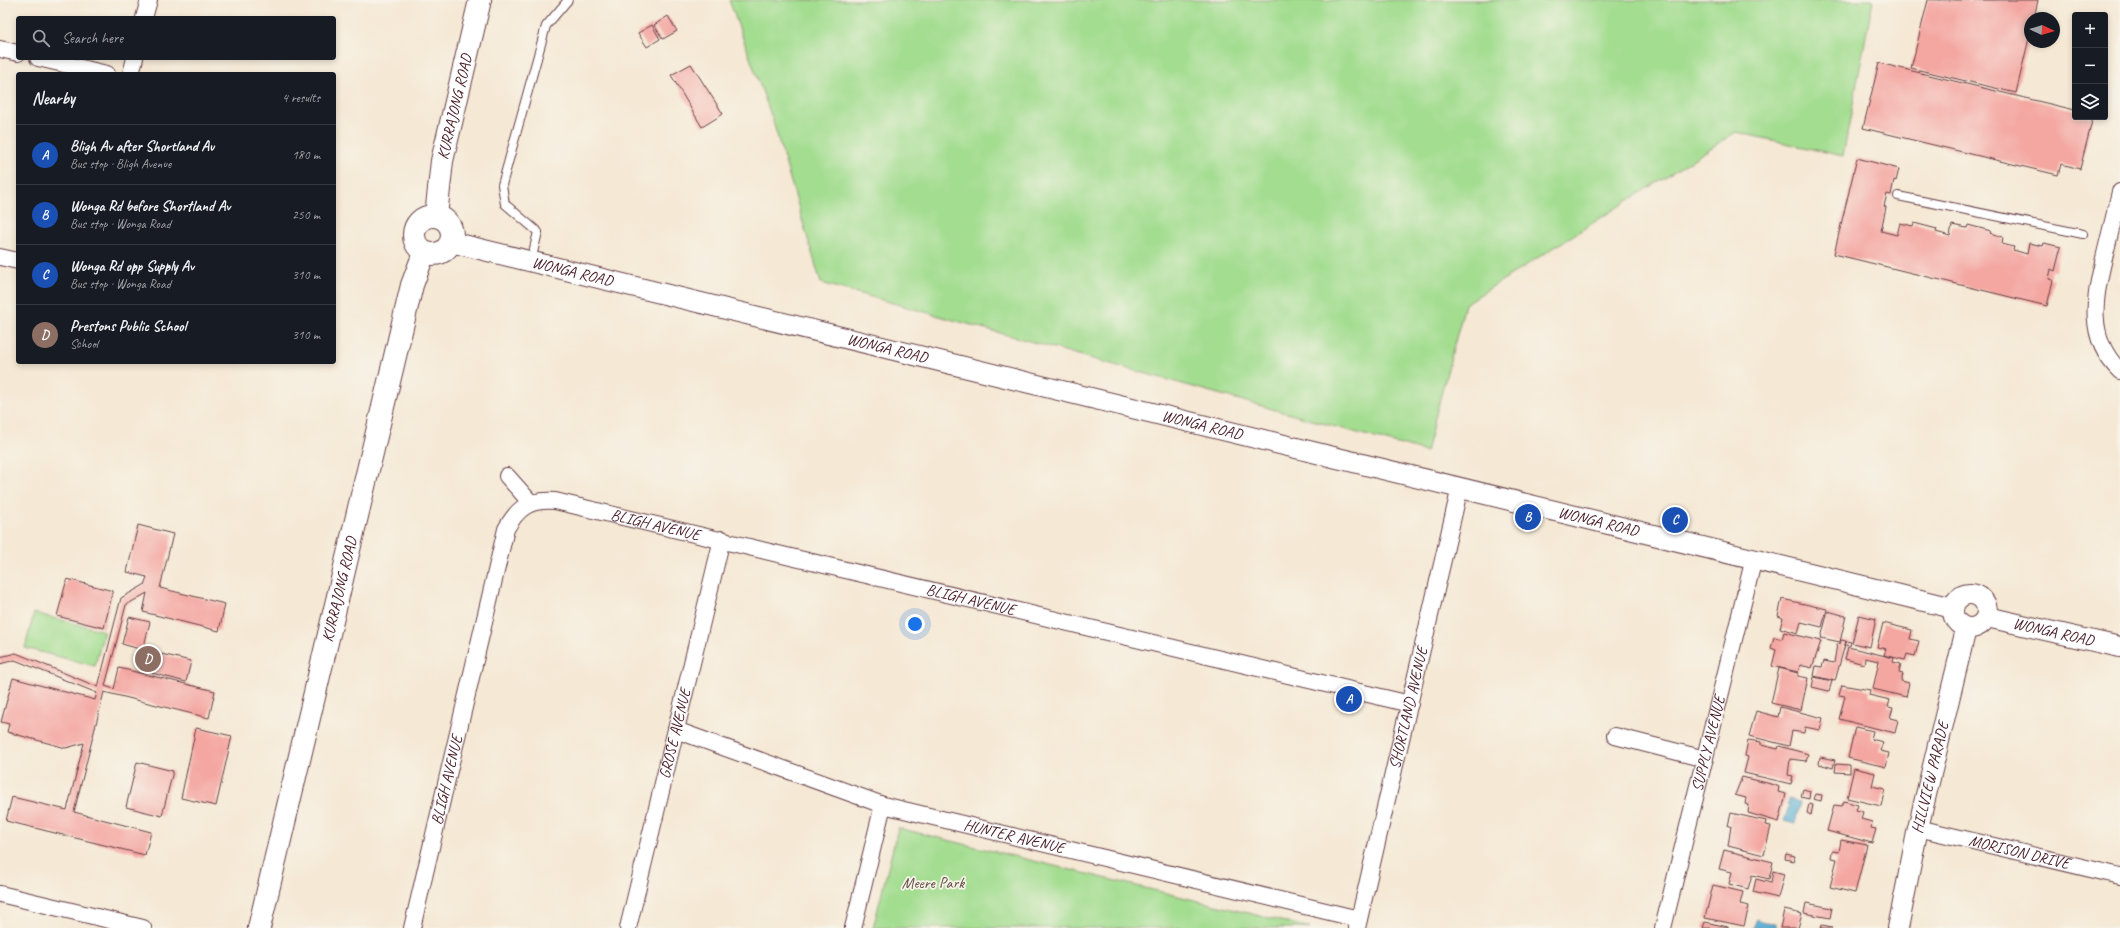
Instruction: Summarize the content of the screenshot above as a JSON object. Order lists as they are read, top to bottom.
{
  "streets": {
    "main road": ["KURRAJONG ROAD"],
    "street": [
      "WONGA ROAD",
      "BLIGH AVENUE",
      "SHORTLAND AVENUE",
      "GROSE AVENUE",
      "SUPPLY AVENUE",
      "HILLVIEW PARADE",
      "HUNTER AVENUE",
      "MORISON DRIVE"
    ]
  },
  "crossings": [
    ["KURRAJONG ROAD", "WONGA ROAD"],
    ["WONGA ROAD", "SHORTLAND AVENUE"],
    ["WONGA ROAD", "SUPPLY AVENUE"],
    ["WONGA ROAD", "HILLVIEW PARADE"],
    ["BLIGH AVENUE", "SHORTLAND AVENUE"],
    ["BLIGH AVENUE", "GROSE AVENUE"],
    ["SHORTLAND AVENUE", "HUNTER AVENUE"],
    ["GROSE AVENUE", "HUNTER AVENUE"],
    ["HILLVIEW PARADE", "MORISON DRIVE"]
  ],
  "parks": ["Meere Park"],
  "north": "right",
  "page": {
    "map_buttons": ["+", "−"],
    "search": "Search here",
    "heading": ["Nearby", "4 results"],
    "list": [
      {
        "mark": "A",
        "name": "Bligh Av after Shortland Av",
        "note": "Bus stop · Bligh Avenue",
        "value": "180 m"
      },
      {
        "mark": "B",
        "name": "Wonga Rd before Shortland Av",
        "note": "Bus stop · Wonga Road",
        "value": "250 m"
      },
      {
        "mark": "C",
        "name": "Wonga Rd opp Supply Av",
        "note": "Bus stop · Wonga Road",
        "value": "310 m"
      },
      {
        "mark": "D",
        "name": "Prestons Public School",
        "note": "School",
        "value": "310 m"
      }
    ],
    "pins": [
      "B",
      "C",
      "D",
      "A"
    ]
  }
}
